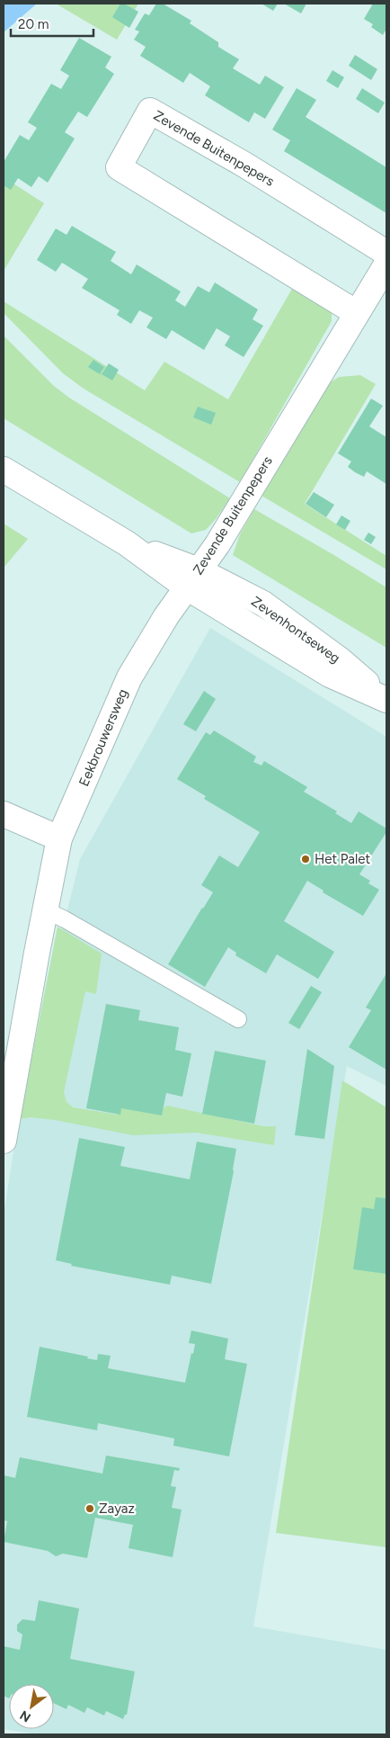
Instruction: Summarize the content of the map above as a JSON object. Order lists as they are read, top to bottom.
{
  "streets": {
    "street": ["Zevende Buitenpepers", "Zevenhontseweg", "Eekbrouwersweg"]
  },
  "crossings": [
    ["Zevende Buitenpepers", "Zevenhontseweg"],
    ["Zevende Buitenpepers", "Eekbrouwersweg"],
    ["Zevenhontseweg", "Eekbrouwersweg"]
  ],
  "places": ["Het Palet", "Zayaz"],
  "scale_bar": "20 m",
  "north": "bottom left"
}
